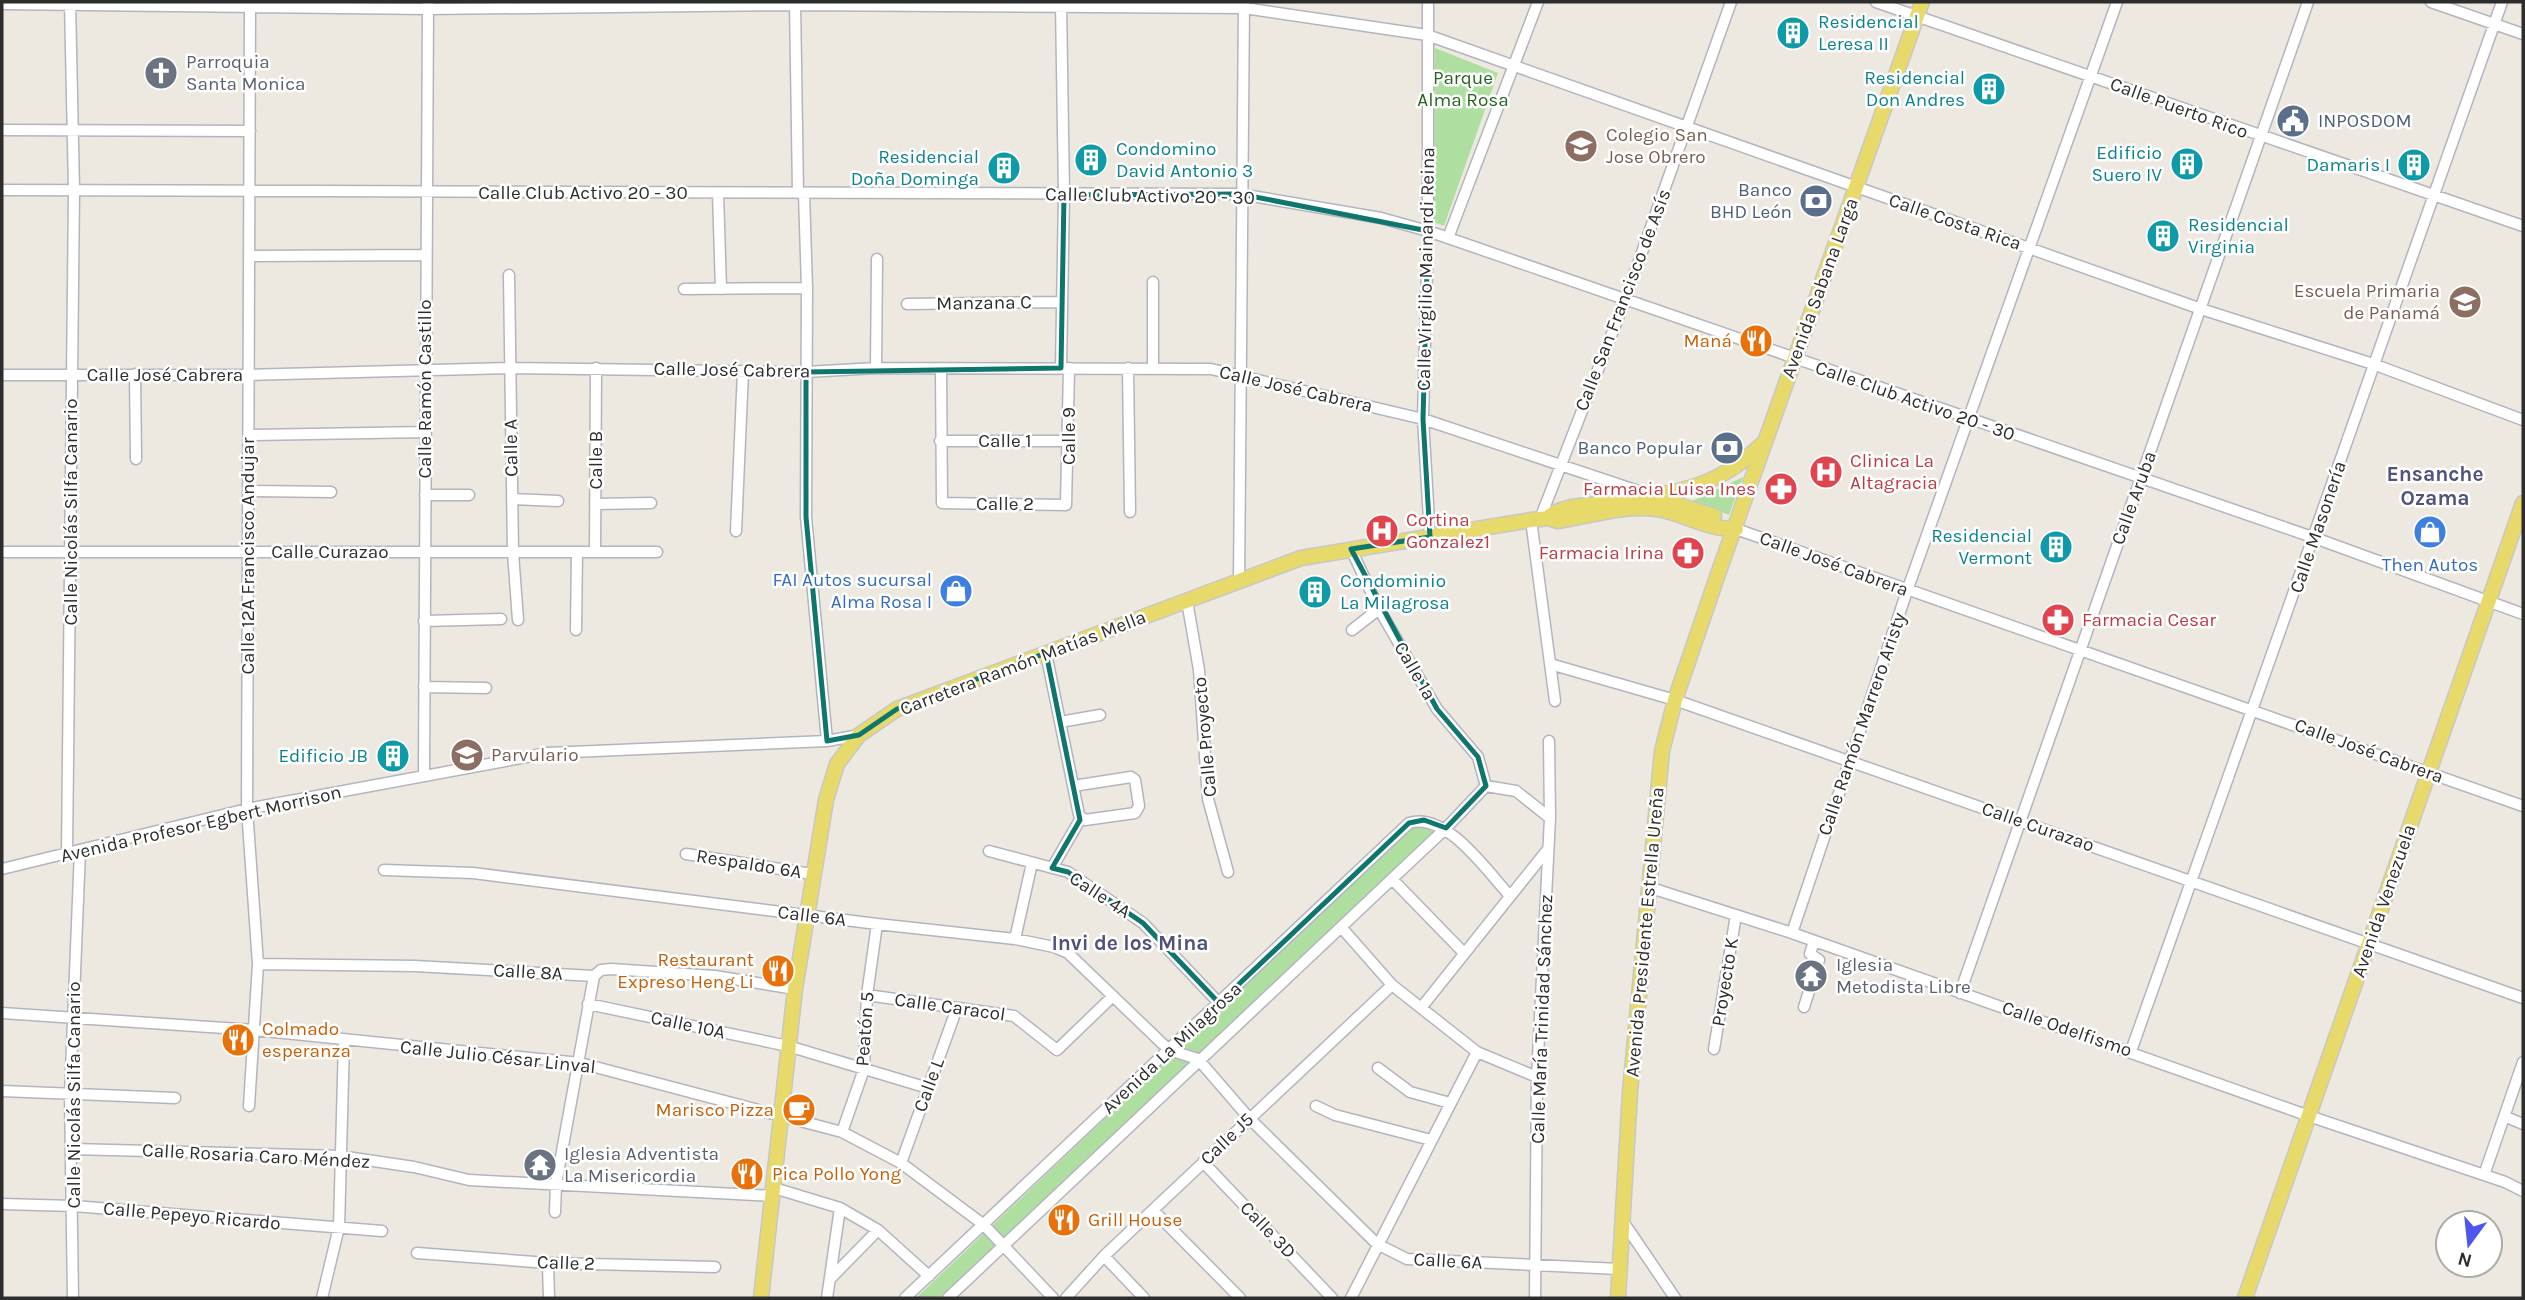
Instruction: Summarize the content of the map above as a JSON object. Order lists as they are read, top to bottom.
{
  "streets": {
    "main road": [
      "Avenida Sabana Larga",
      "Calle José Cabrera",
      "Carretera Ramón Matías Mella",
      "Avenida Venezuela",
      "Avenida Presidente Estrella Ureña"
    ],
    "street": [
      "Calle Puerto Rico",
      "Calle Club Activo 20 - 30",
      "Calle Costa Rica",
      "Calle Virgilio Mainardi Reina",
      "Calle San Francisco de Asís",
      "Manzana C",
      "Calle Ramón Castillo",
      "Calle 9",
      "Calle 1",
      "Calle A",
      "Calle B",
      "Calle Aruba",
      "Calle 2",
      "Calle Nicolás Silfa Canario",
      "Calle Masonería",
      "Calle Curazao",
      "Calle 12A Francisco Andujar",
      "Calle 1a",
      "Calle Ramón Marrero Aristy",
      "Calle Proyecto",
      "Avenida Profesor Egbert Morrison",
      "Respaldo 6A",
      "Calle 4A",
      "Calle 6A",
      "Calle 8A",
      "Proyecto K",
      "Calle Caracol",
      "Calle María Trinidad Sánchez",
      "Calle 10A",
      "Peatón 5",
      "Calle Odelfismo",
      "Avenida La Milagrosa",
      "Calle Julio César Linval",
      "Calle L",
      "Calle J5",
      "Calle Rosaria Caro Méndez",
      "Calle Pepeyo Ricardo",
      "Calle 3D"
    ]
  },
  "crossings": [
    ["Calle Puerto Rico", "Avenida Sabana Larga"],
    ["Calle Puerto Rico", "Calle Aruba"],
    ["Calle Puerto Rico", "Calle Masonería"],
    ["Calle Puerto Rico", "Calle Ramón Marrero Aristy"],
    ["Calle Club Activo 20 - 30", "Calle Virgilio Mainardi Reina"],
    ["Calle Club Activo 20 - 30", "Avenida Sabana Larga"],
    ["Calle Club Activo 20 - 30", "Calle San Francisco de Asís"],
    ["Calle Club Activo 20 - 30", "Calle Ramón Castillo"],
    ["Calle Club Activo 20 - 30", "Calle 9"],
    ["Calle Club Activo 20 - 30", "Calle Aruba"],
    ["Calle Club Activo 20 - 30", "Calle Nicolás Silfa Canario"],
    ["Calle Club Activo 20 - 30", "Calle Masonería"],
    ["Calle Club Activo 20 - 30", "Calle 12A Francisco Andujar"],
    ["Calle Club Activo 20 - 30", "Calle Ramón Marrero Aristy"],
    ["Calle Club Activo 20 - 30", "Avenida Venezuela"],
    ["Calle Costa Rica", "Calle Virgilio Mainardi Reina"],
    ["Calle Costa Rica", "Avenida Sabana Larga"],
    ["Calle Costa Rica", "Calle San Francisco de Asís"],
    ["Calle Costa Rica", "Calle Ramón Castillo"],
    ["Calle Costa Rica", "Calle 9"],
    ["Calle Costa Rica", "Calle Aruba"],
    ["Calle Costa Rica", "Calle Nicolás Silfa Canario"],
    ["Calle Costa Rica", "Calle Masonería"],
    ["Calle Costa Rica", "Calle 12A Francisco Andujar"],
    ["Calle Costa Rica", "Calle Ramón Marrero Aristy"],
    ["Calle Virgilio Mainardi Reina", "Calle José Cabrera"],
    ["Calle Virgilio Mainardi Reina", "Carretera Ramón Matías Mella"],
    ["Avenida Sabana Larga", "Calle José Cabrera"],
    ["Avenida Sabana Larga", "Carretera Ramón Matías Mella"],
    ["Avenida Sabana Larga", "Avenida Presidente Estrella Ureña"],
    ["Calle San Francisco de Asís", "Calle José Cabrera"],
    ["Calle San Francisco de Asís", "Carretera Ramón Matías Mella"],
    ["Manzana C", "Calle 9"],
    ["Calle José Cabrera", "Calle Ramón Castillo"],
    ["Calle José Cabrera", "Calle 9"],
    ["Calle José Cabrera", "Calle A"],
    ["Calle José Cabrera", "Calle B"],
    ["Calle José Cabrera", "Calle Aruba"],
    ["Calle José Cabrera", "Calle Nicolás Silfa Canario"],
    ["Calle José Cabrera", "Calle Masonería"],
    ["Calle José Cabrera", "Calle 12A Francisco Andujar"],
    ["Calle José Cabrera", "Carretera Ramón Matías Mella"],
    ["Calle José Cabrera", "Calle Ramón Marrero Aristy"],
    ["Calle José Cabrera", "Avenida Venezuela"],
    ["Calle Ramón Castillo", "Calle Curazao"],
    ["Calle Ramón Castillo", "Avenida Profesor Egbert Morrison"],
    ["Calle 9", "Calle 1"],
    ["Calle 9", "Calle 2"],
    ["Calle 1", "Calle 2"],
    ["Calle A", "Calle Curazao"],
    ["Calle B", "Calle Curazao"],
    ["Calle Aruba", "Calle Curazao"],
    ["Calle Aruba", "Calle Odelfismo"],
    ["Calle Nicolás Silfa Canario", "Calle Curazao"],
    ["Calle Nicolás Silfa Canario", "Avenida Profesor Egbert Morrison"],
    ["Calle Nicolás Silfa Canario", "Calle Julio César Linval"],
    ["Calle Nicolás Silfa Canario", "Calle Rosaria Caro Méndez"],
    ["Calle Nicolás Silfa Canario", "Calle Pepeyo Ricardo"],
    ["Calle Masonería", "Calle Curazao"],
    ["Calle Masonería", "Calle Odelfismo"],
    ["Calle Curazao", "Calle 12A Francisco Andujar"],
    ["Calle Curazao", "Calle Ramón Marrero Aristy"],
    ["Calle Curazao", "Avenida Venezuela"],
    ["Calle Curazao", "Avenida Presidente Estrella Ureña"],
    ["Calle 12A Francisco Andujar", "Avenida Profesor Egbert Morrison"],
    ["Calle 12A Francisco Andujar", "Calle 8A"],
    ["Calle 12A Francisco Andujar", "Calle Julio César Linval"],
    ["Carretera Ramón Matías Mella", "Calle 1a"],
    ["Carretera Ramón Matías Mella", "Calle Proyecto"],
    ["Carretera Ramón Matías Mella", "Avenida Profesor Egbert Morrison"],
    ["Carretera Ramón Matías Mella", "Respaldo 6A"],
    ["Carretera Ramón Matías Mella", "Calle 6A"],
    ["Carretera Ramón Matías Mella", "Calle 8A"],
    ["Carretera Ramón Matías Mella", "Calle 10A"],
    ["Carretera Ramón Matías Mella", "Calle Julio César Linval"],
    ["Carretera Ramón Matías Mella", "Calle Rosaria Caro Méndez"],
    ["Calle 1a", "Avenida La Milagrosa"],
    ["Calle Ramón Marrero Aristy", "Calle Odelfismo"],
    ["Calle 4A", "Avenida La Milagrosa"],
    ["Avenida Venezuela", "Calle Odelfismo"],
    ["Calle 6A", "Avenida Presidente Estrella Ureña"],
    ["Calle 6A", "Calle Caracol"],
    ["Calle 6A", "Calle María Trinidad Sánchez"],
    ["Calle 6A", "Peatón 5"],
    ["Calle 6A", "Avenida La Milagrosa"],
    ["Calle 6A", "Calle J5"],
    ["Avenida Presidente Estrella Ureña", "Calle Odelfismo"],
    ["Proyecto K", "Calle Odelfismo"],
    ["Calle Caracol", "Peatón 5"],
    ["Calle Caracol", "Calle L"],
    ["Calle 10A", "Peatón 5"],
    ["Calle 10A", "Calle L"],
    ["Peatón 5", "Calle Julio César Linval"],
    ["Avenida La Milagrosa", "Calle Julio César Linval"],
    ["Avenida La Milagrosa", "Calle Rosaria Caro Méndez"],
    ["Calle Julio César Linval", "Calle L"],
    ["Calle J5", "Calle 3D"]
  ],
  "districts": ["Ensanche Ozama", "Invi de los Mina"],
  "parks": ["Parque Alma Rosa"],
  "places": {
    "building": [
      "Residencial Leresa II",
      "Residencial Don Andres",
      "Condomino David Antonio 3",
      "Edificio Suero IV",
      "Damaris I",
      "Residencial Doña Dominga",
      "Residencial Virginia",
      "Residencial Vermont",
      "Condominio La Milagrosa",
      "Edificio JB"
    ],
    "church": ["Parroquia Santa Monica"],
    "public building": ["INPOSDOM"],
    "school or university": ["Colegio San Jose Obrero", "Escuela Primaria de Panamá", "Parvulario"],
    "bank": ["Banco BHD León", "Banco Popular"],
    "restaurant": [
      "Maná",
      "Restaurant Expreso Heng Li",
      "Colmado esperanza",
      "Pica Pollo Yong",
      "Grill House"
    ],
    "hospital": ["Clinica La Altagracia", "Cortina Gonzalez1"],
    "pharmacy": ["Farmacia Luisa Ines", "Farmacia Irina", "Farmacia Cesar"],
    "shop": ["Then Autos", "FAI Autos sucursal Alma Rosa I"],
    "temple": ["Iglesia Metodista Libre", "Iglesia Adventista La Misericordia"],
    "cafe": ["Marisco Pizza"]
  },
  "north": "bottom"
}
